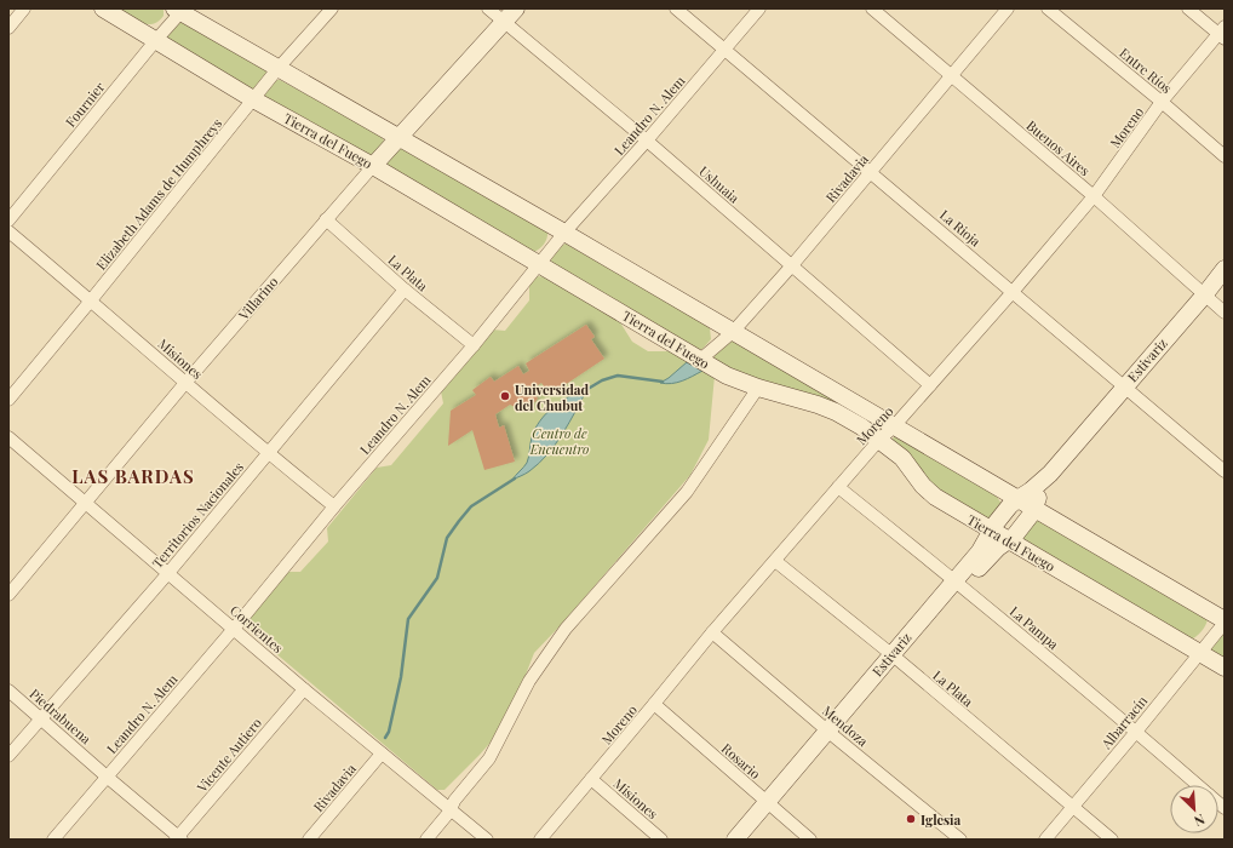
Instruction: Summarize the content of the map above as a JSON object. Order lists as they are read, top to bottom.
{
  "streets": {
    "street": [
      "Entre Ríos",
      "Fournier",
      "Leandro N. Alem",
      "Moreno",
      "Tierra del Fuego",
      "Buenos Aires",
      "Rivadavia",
      "Ushuaia",
      "Elizabeth Adams de Humphreys",
      "La Rioja",
      "La Plata",
      "Villarino",
      "Misiones",
      "Estivariz",
      "Territorios Nacionales",
      "La Pampa",
      "Corrientes",
      "Piedrabuena",
      "Albarracín",
      "Mendoza",
      "Vicente Autiero",
      "Rosario"
    ]
  },
  "crossings": [
    ["Entre Ríos", "Moreno"],
    ["Fournier", "Tierra del Fuego"],
    ["Leandro N. Alem", "Tierra del Fuego"],
    ["Leandro N. Alem", "Ushuaia"],
    ["Leandro N. Alem", "La Rioja"],
    ["Leandro N. Alem", "La Plata"],
    ["Leandro N. Alem", "Misiones"],
    ["Leandro N. Alem", "Corrientes"],
    ["Leandro N. Alem", "Piedrabuena"],
    ["Moreno", "Tierra del Fuego"],
    ["Moreno", "Buenos Aires"],
    ["Moreno", "Ushuaia"],
    ["Moreno", "La Rioja"],
    ["Moreno", "La Plata"],
    ["Moreno", "Misiones"],
    ["Moreno", "La Pampa"],
    ["Moreno", "Mendoza"],
    ["Moreno", "Rosario"],
    ["Tierra del Fuego", "Rivadavia"],
    ["Tierra del Fuego", "Elizabeth Adams de Humphreys"],
    ["Tierra del Fuego", "Villarino"],
    ["Tierra del Fuego", "Estivariz"],
    ["Tierra del Fuego", "Albarracín"],
    ["Buenos Aires", "Rivadavia"],
    ["Buenos Aires", "Estivariz"],
    ["Rivadavia", "Ushuaia"],
    ["Rivadavia", "La Rioja"],
    ["Rivadavia", "Corrientes"],
    ["Ushuaia", "Villarino"],
    ["Elizabeth Adams de Humphreys", "Misiones"],
    ["La Rioja", "Estivariz"],
    ["La Plata", "Villarino"],
    ["La Plata", "Estivariz"],
    ["La Plata", "Territorios Nacionales"],
    ["La Plata", "Albarracín"],
    ["Villarino", "Misiones"],
    ["Villarino", "Corrientes"],
    ["Misiones", "Territorios Nacionales"],
    ["Estivariz", "La Pampa"],
    ["Estivariz", "Mendoza"],
    ["Estivariz", "Rosario"],
    ["Territorios Nacionales", "Corrientes"],
    ["Territorios Nacionales", "Piedrabuena"],
    ["La Pampa", "Albarracín"],
    ["Corrientes", "Vicente Autiero"],
    ["Piedrabuena", "Vicente Autiero"]
  ],
  "districts": ["LAS BARDAS"],
  "parks": ["Centro de Encuentro"],
  "places": ["Universidad del Chubut", "Iglesia"],
  "north": "bottom right"
}
